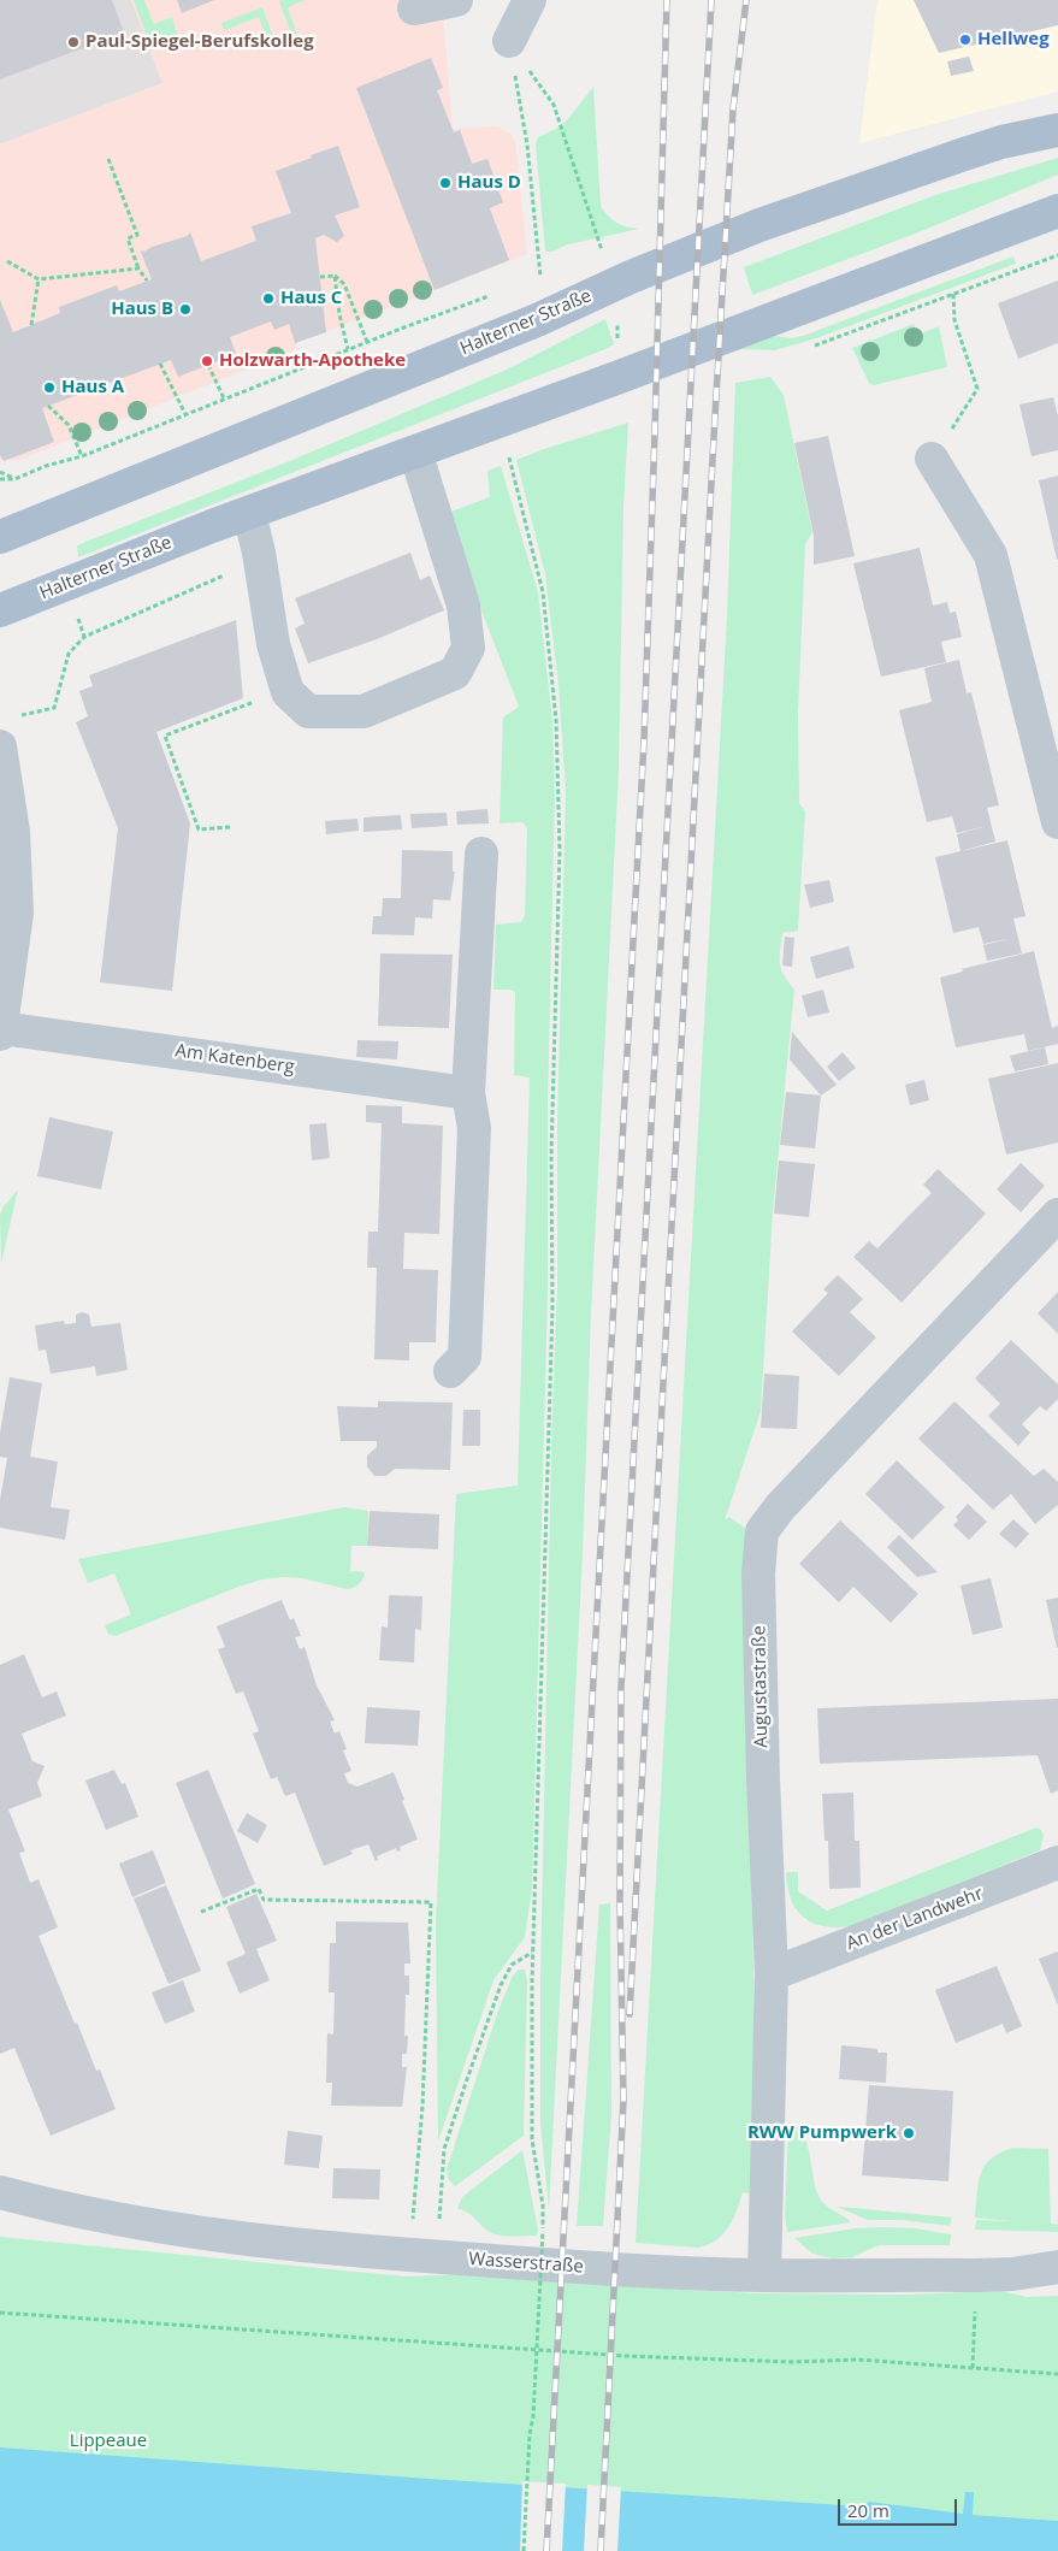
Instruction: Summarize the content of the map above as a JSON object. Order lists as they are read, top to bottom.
{
  "streets": {
    "main road": ["Halterner Straße"],
    "street": [
      "Am Katenberg",
      "Augustastraße",
      "An der Landwehr",
      "Wasserstraße"
    ]
  },
  "crossings": [
    ["Augustastraße", "An der Landwehr"],
    ["Augustastraße", "Wasserstraße"]
  ],
  "parks": ["Lippeaue"],
  "places": [
    "Hellweg",
    "Paul-Spiegel-Berufskolleg",
    "Haus D",
    "Haus C",
    "Haus B",
    "Holzwarth-Apotheke",
    "Haus A",
    "RWW Pumpwerk"
  ],
  "scale_bar": "20 m"
}
